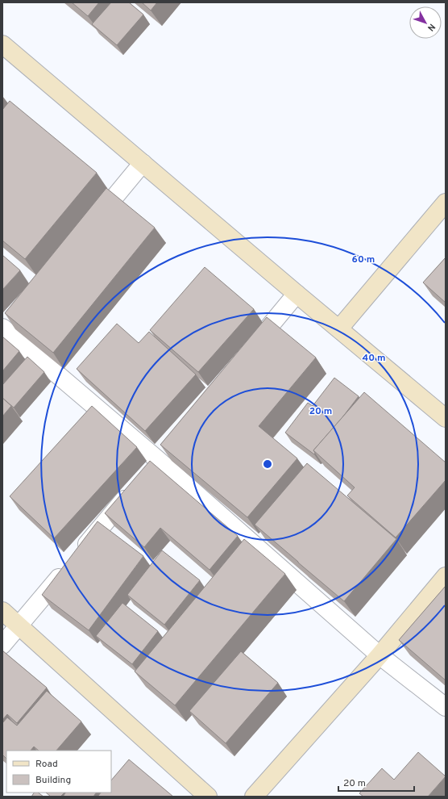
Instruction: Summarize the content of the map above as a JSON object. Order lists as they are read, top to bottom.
{
  "legend": ["Road", "Building"],
  "scale_bar": "20 m",
  "north": "bottom right",
  "rings": ["60 m", "40 m", "20 m"]
}
